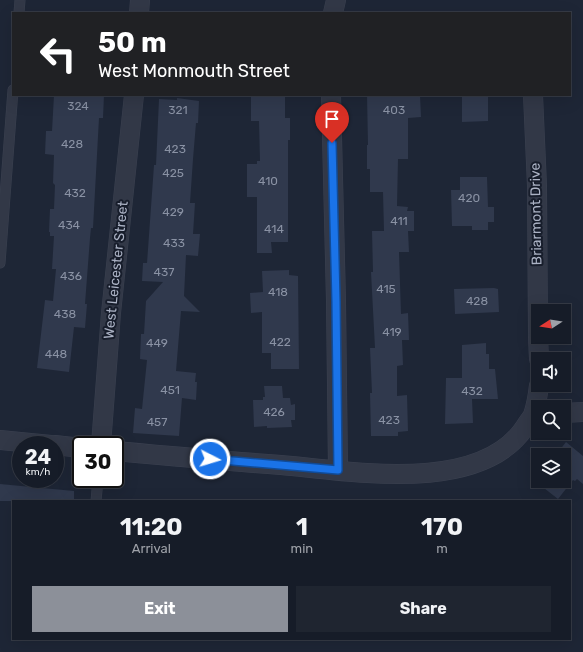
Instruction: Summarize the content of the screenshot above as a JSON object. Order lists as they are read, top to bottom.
{
  "streets": {
    "street": ["Briarmont Drive", "West Leicester Street"]
  },
  "house_numbers": [
    "324",
    "321",
    "403",
    "428",
    "423",
    "425",
    "410",
    "432",
    "420",
    "429",
    "411",
    "434",
    "414",
    "433",
    "437",
    "436",
    "415",
    "418",
    "428",
    "438",
    "419",
    "422",
    "449",
    "448",
    "451",
    "432",
    "426",
    "423",
    "457"
  ],
  "north": "left",
  "page": {
    "turn": ["50 m", "West Monmouth Street"],
    "speed": "24 km/h",
    "limit": "30",
    "eta": [
      "11:20",
      "Arrival",
      "1",
      "min",
      "170",
      "m"
    ],
    "buttons": ["Exit", "Share"]
  }
}
